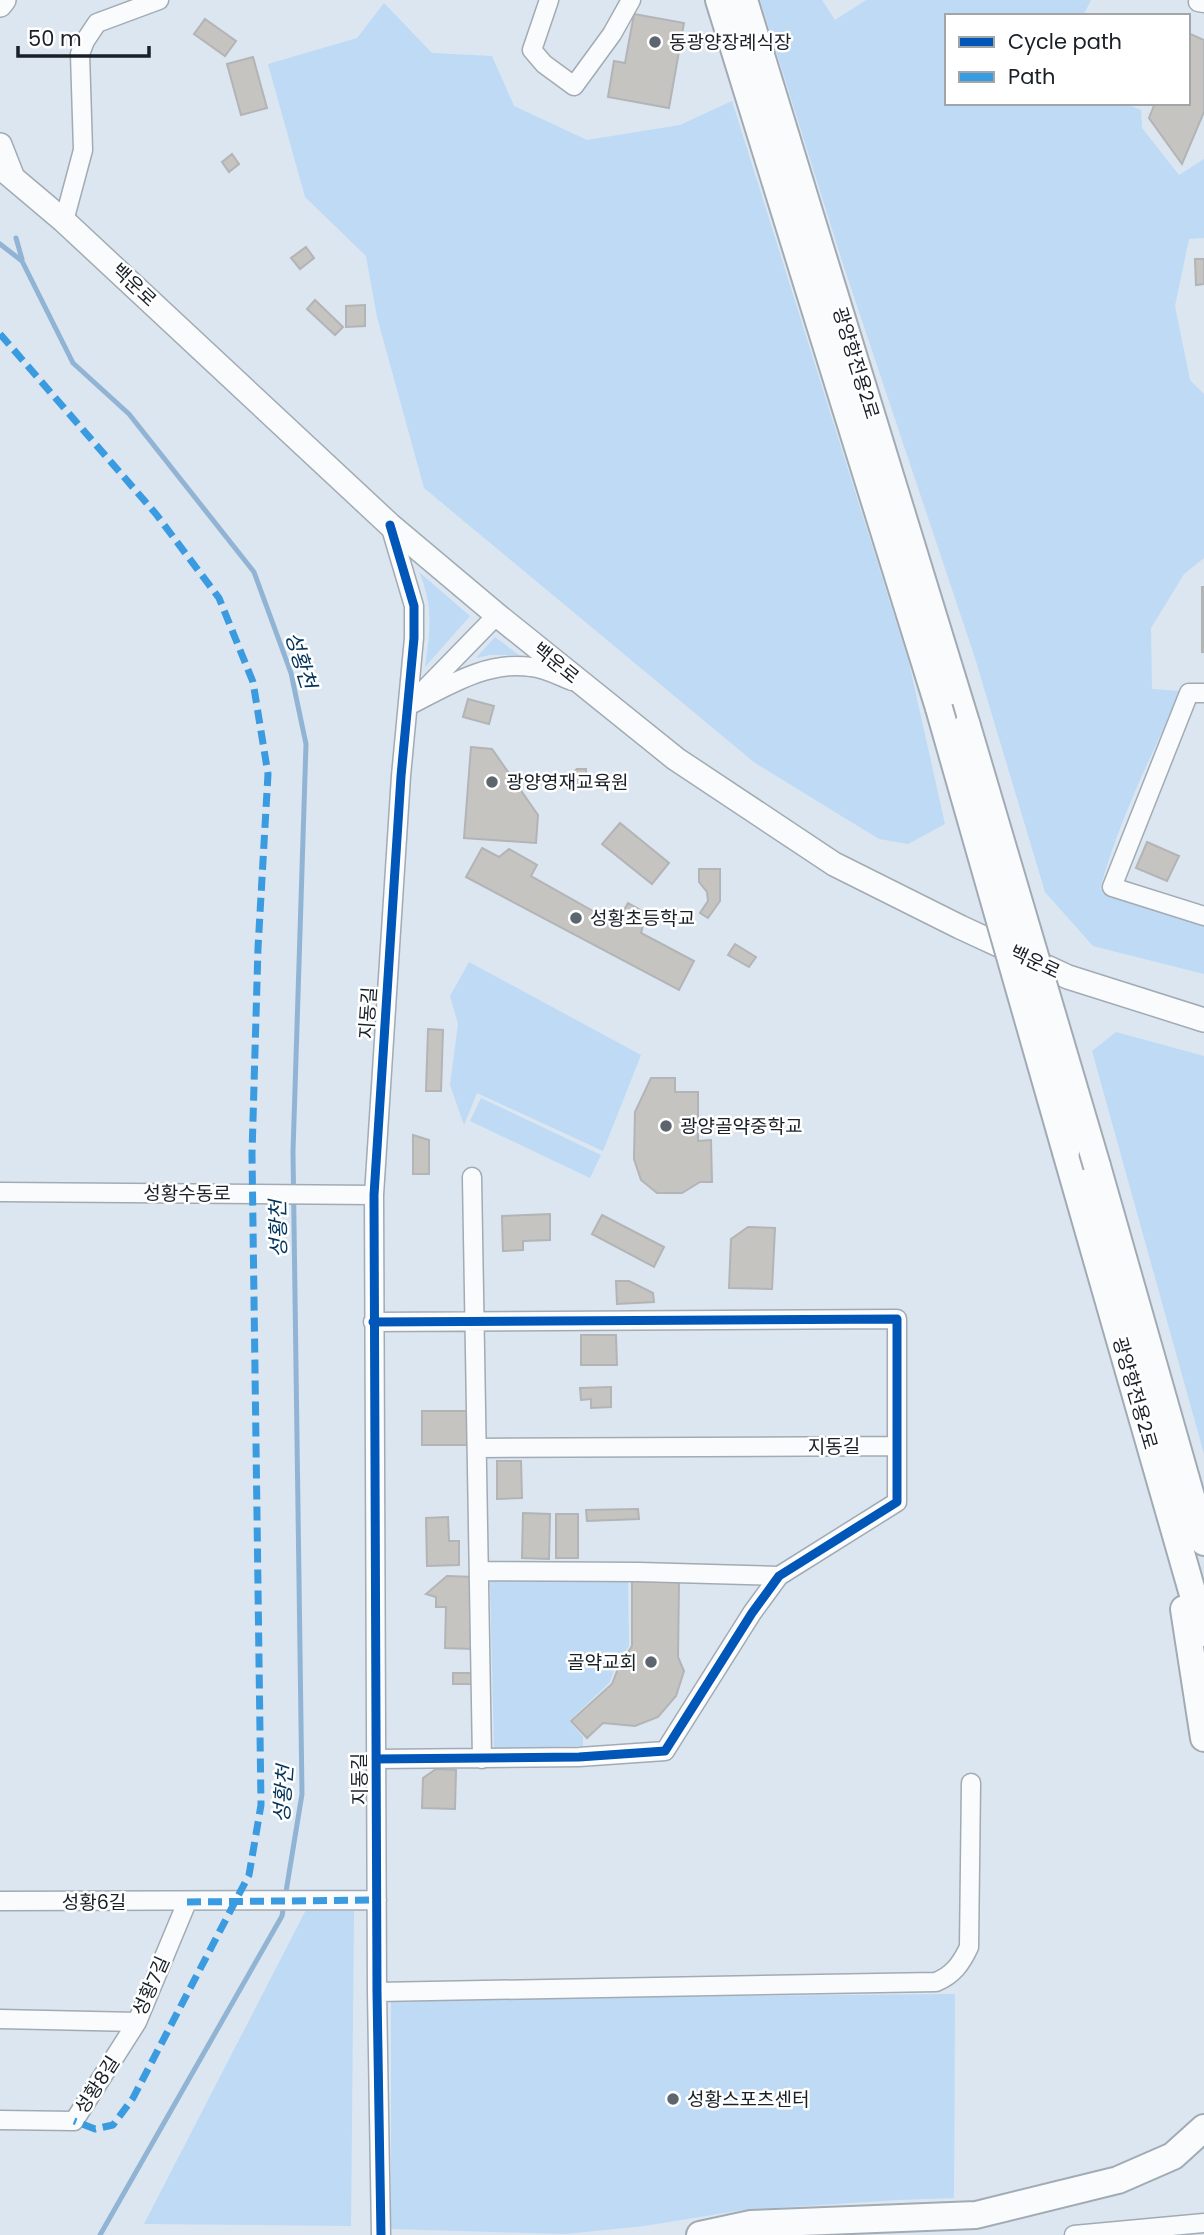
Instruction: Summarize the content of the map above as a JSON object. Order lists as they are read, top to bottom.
{
  "streets": {
    "highway": ["광양항전용2로"],
    "main road": ["백운로"],
    "street": [
      "지동길",
      "성황수동로",
      "성황6길",
      "성황7길",
      "성황8길"
    ]
  },
  "crossings": [
    ["백운로", "지동길"],
    ["지동길", "성황수동로"],
    ["지동길", "성황6길"],
    ["성황6길", "성황7길"],
    ["성황7길", "성황8길"]
  ],
  "water": ["성황천"],
  "places": [
    "동광양장례식장",
    "광양영재교육원",
    "성황초등학교",
    "광양골약중학교",
    "골약교회",
    "성황스포츠센터"
  ],
  "legend": ["Cycle path", "Path"],
  "scale_bar": "50 m"
}
